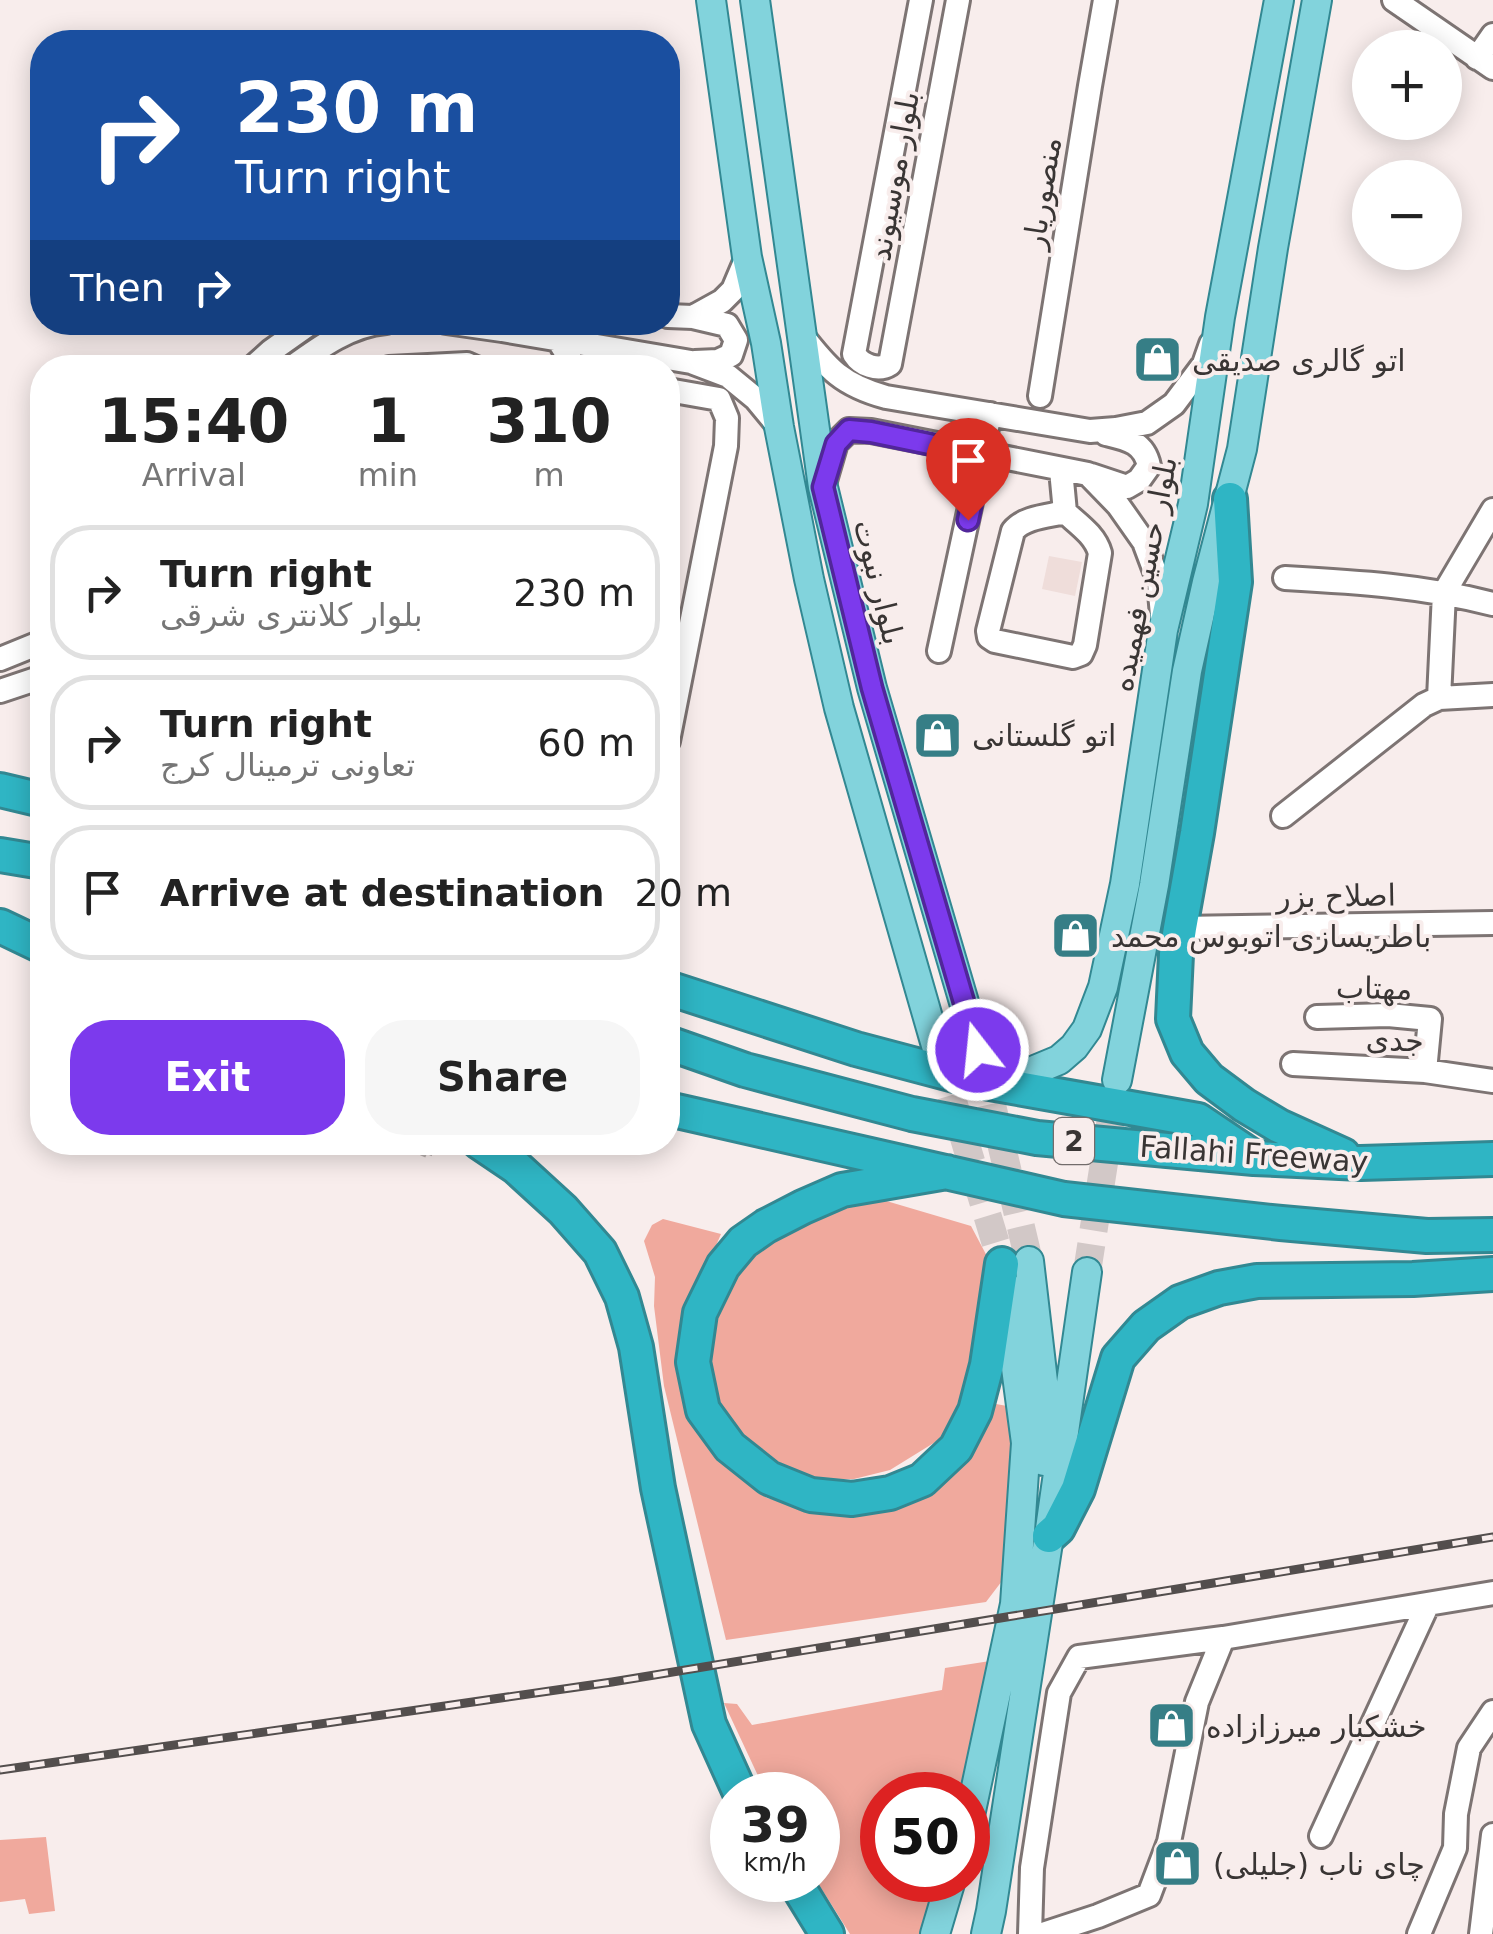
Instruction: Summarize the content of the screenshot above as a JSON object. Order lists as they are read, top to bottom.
{
  "streets": {
    "highway": ["2", "Fallahi Freeway"],
    "main road": ["بلوار حسین فهمیده", "بلوار نبوت"],
    "street": [
      "بلوار موسیوند",
      "منصوریار",
      "اصلاح بزر",
      "مهتاب",
      "جدی"
    ]
  },
  "crossings": [
    ["بلوار حسین فهمیده", "بلوار نبوت"],
    ["مهتاب", "جدی"]
  ],
  "places": {
    "shop": [
      "اتو گالری صدیقی",
      "اتو گلستانی",
      "باطریسازی اتوبوس محمد",
      "خشکبار میرزازاده",
      "چای ناب (جلیلی)"
    ]
  },
  "page": {
    "map_buttons": ["+", "−"],
    "turn": ["230 m", "Turn right"],
    "then": "Then",
    "eta": [
      "15:40",
      "Arrival",
      "1",
      "min",
      "310",
      "m"
    ],
    "list": [
      {
        "name": "Turn right",
        "note": "بلوار کلانتری شرقی",
        "value": "230 m"
      },
      {
        "name": "Turn right",
        "note": "تعاونی ترمینال کرج",
        "value": "60 m"
      },
      {
        "name": "Arrive at destination",
        "value": "20 m"
      }
    ],
    "buttons": ["Exit", "Share"],
    "speed": "39 km/h",
    "limit": "50"
  }
}
